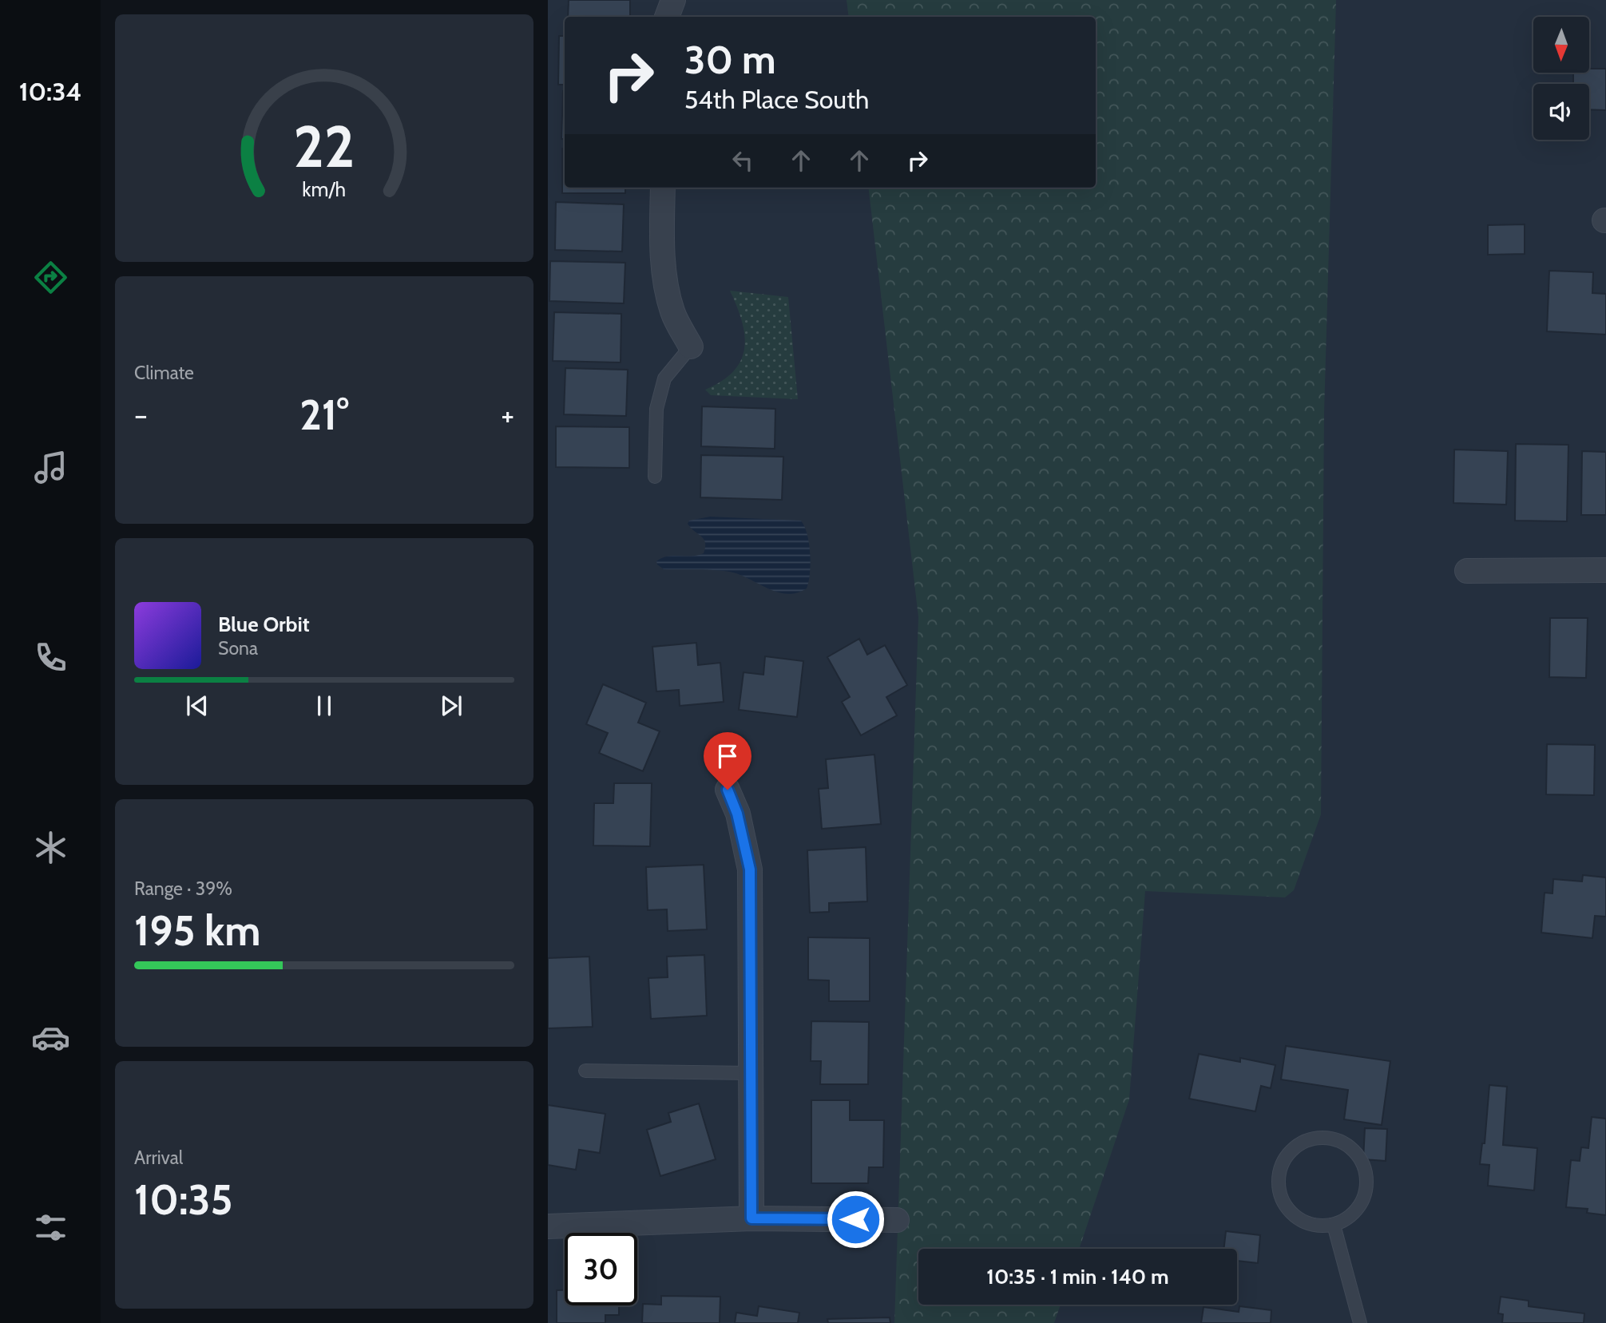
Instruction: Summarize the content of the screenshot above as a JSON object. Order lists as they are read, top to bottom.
{
  "north": "bottom",
  "page": {
    "tabs": "10:34",
    "turn": ["30 m", "54th Place South"],
    "tile": [
      "Climate",
      ["Range · 39%", "195 km"],
      ["Arrival", "10:35"]
    ],
    "heat": ["−", "21°", "+"],
    "song": ["Blue Orbit", "Sona"],
    "limit": "30",
    "trip": "10:35 · 1 min · 140 m",
    "gauge": ["22", "km/h"]
  }
}
